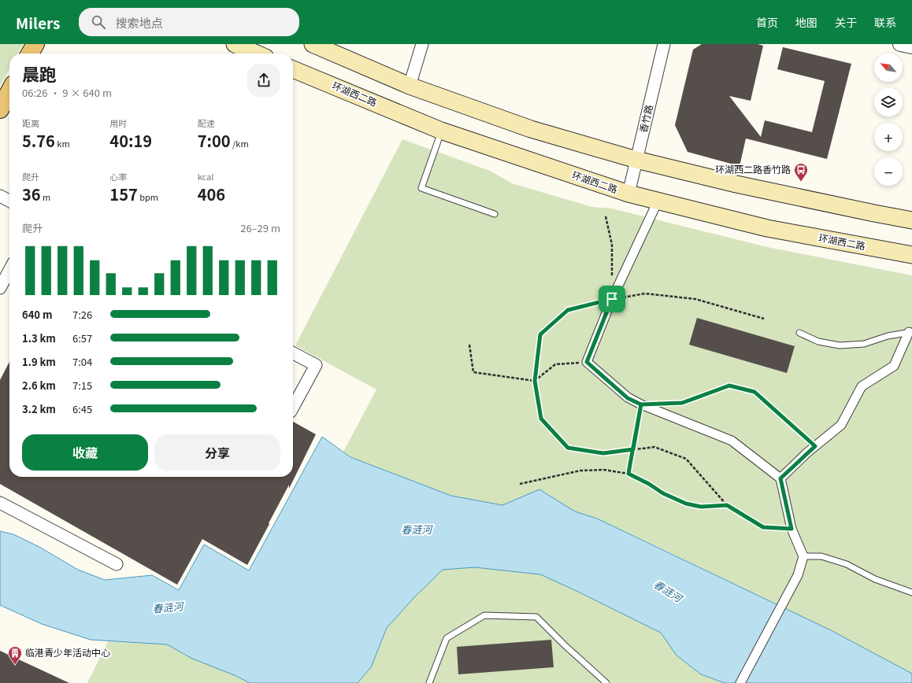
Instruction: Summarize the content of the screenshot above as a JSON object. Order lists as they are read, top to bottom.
{
  "streets": {
    "main road": ["环湖西二路"],
    "street": ["香竹路"]
  },
  "crossings": [
    ["环湖西二路", "香竹路"]
  ],
  "water": ["春涟河"],
  "places": {
    "bus stop": ["环湖西二路香竹路"],
    "building": ["临港青少年活动中心"]
  },
  "north": "top left",
  "page": {
    "header": "Milers",
    "search": "搜索地点",
    "nav": [
      "首页",
      "地图",
      "关于",
      "联系"
    ],
    "map_buttons": ["+", "−"],
    "heading": ["晨跑", "06:26 · 9 × 640 m"],
    "stats": [
      ["距离", "5.76 km"],
      ["用时", "40:19"],
      ["配速", "7:00 /km"],
      ["爬升", "36 m"],
      ["心率", "157 bpm"],
      ["kcal", "406"]
    ],
    "chart": ["爬升", "26–29 m"],
    "list": [
      {
        "name": "640 m",
        "note": "7:26"
      },
      {
        "name": "1.3 km",
        "note": "6:57"
      },
      {
        "name": "1.9 km",
        "note": "7:04"
      },
      {
        "name": "2.6 km",
        "note": "7:15"
      },
      {
        "name": "3.2 km",
        "note": "6:45"
      }
    ],
    "buttons": ["收藏", "分享"]
  }
}
